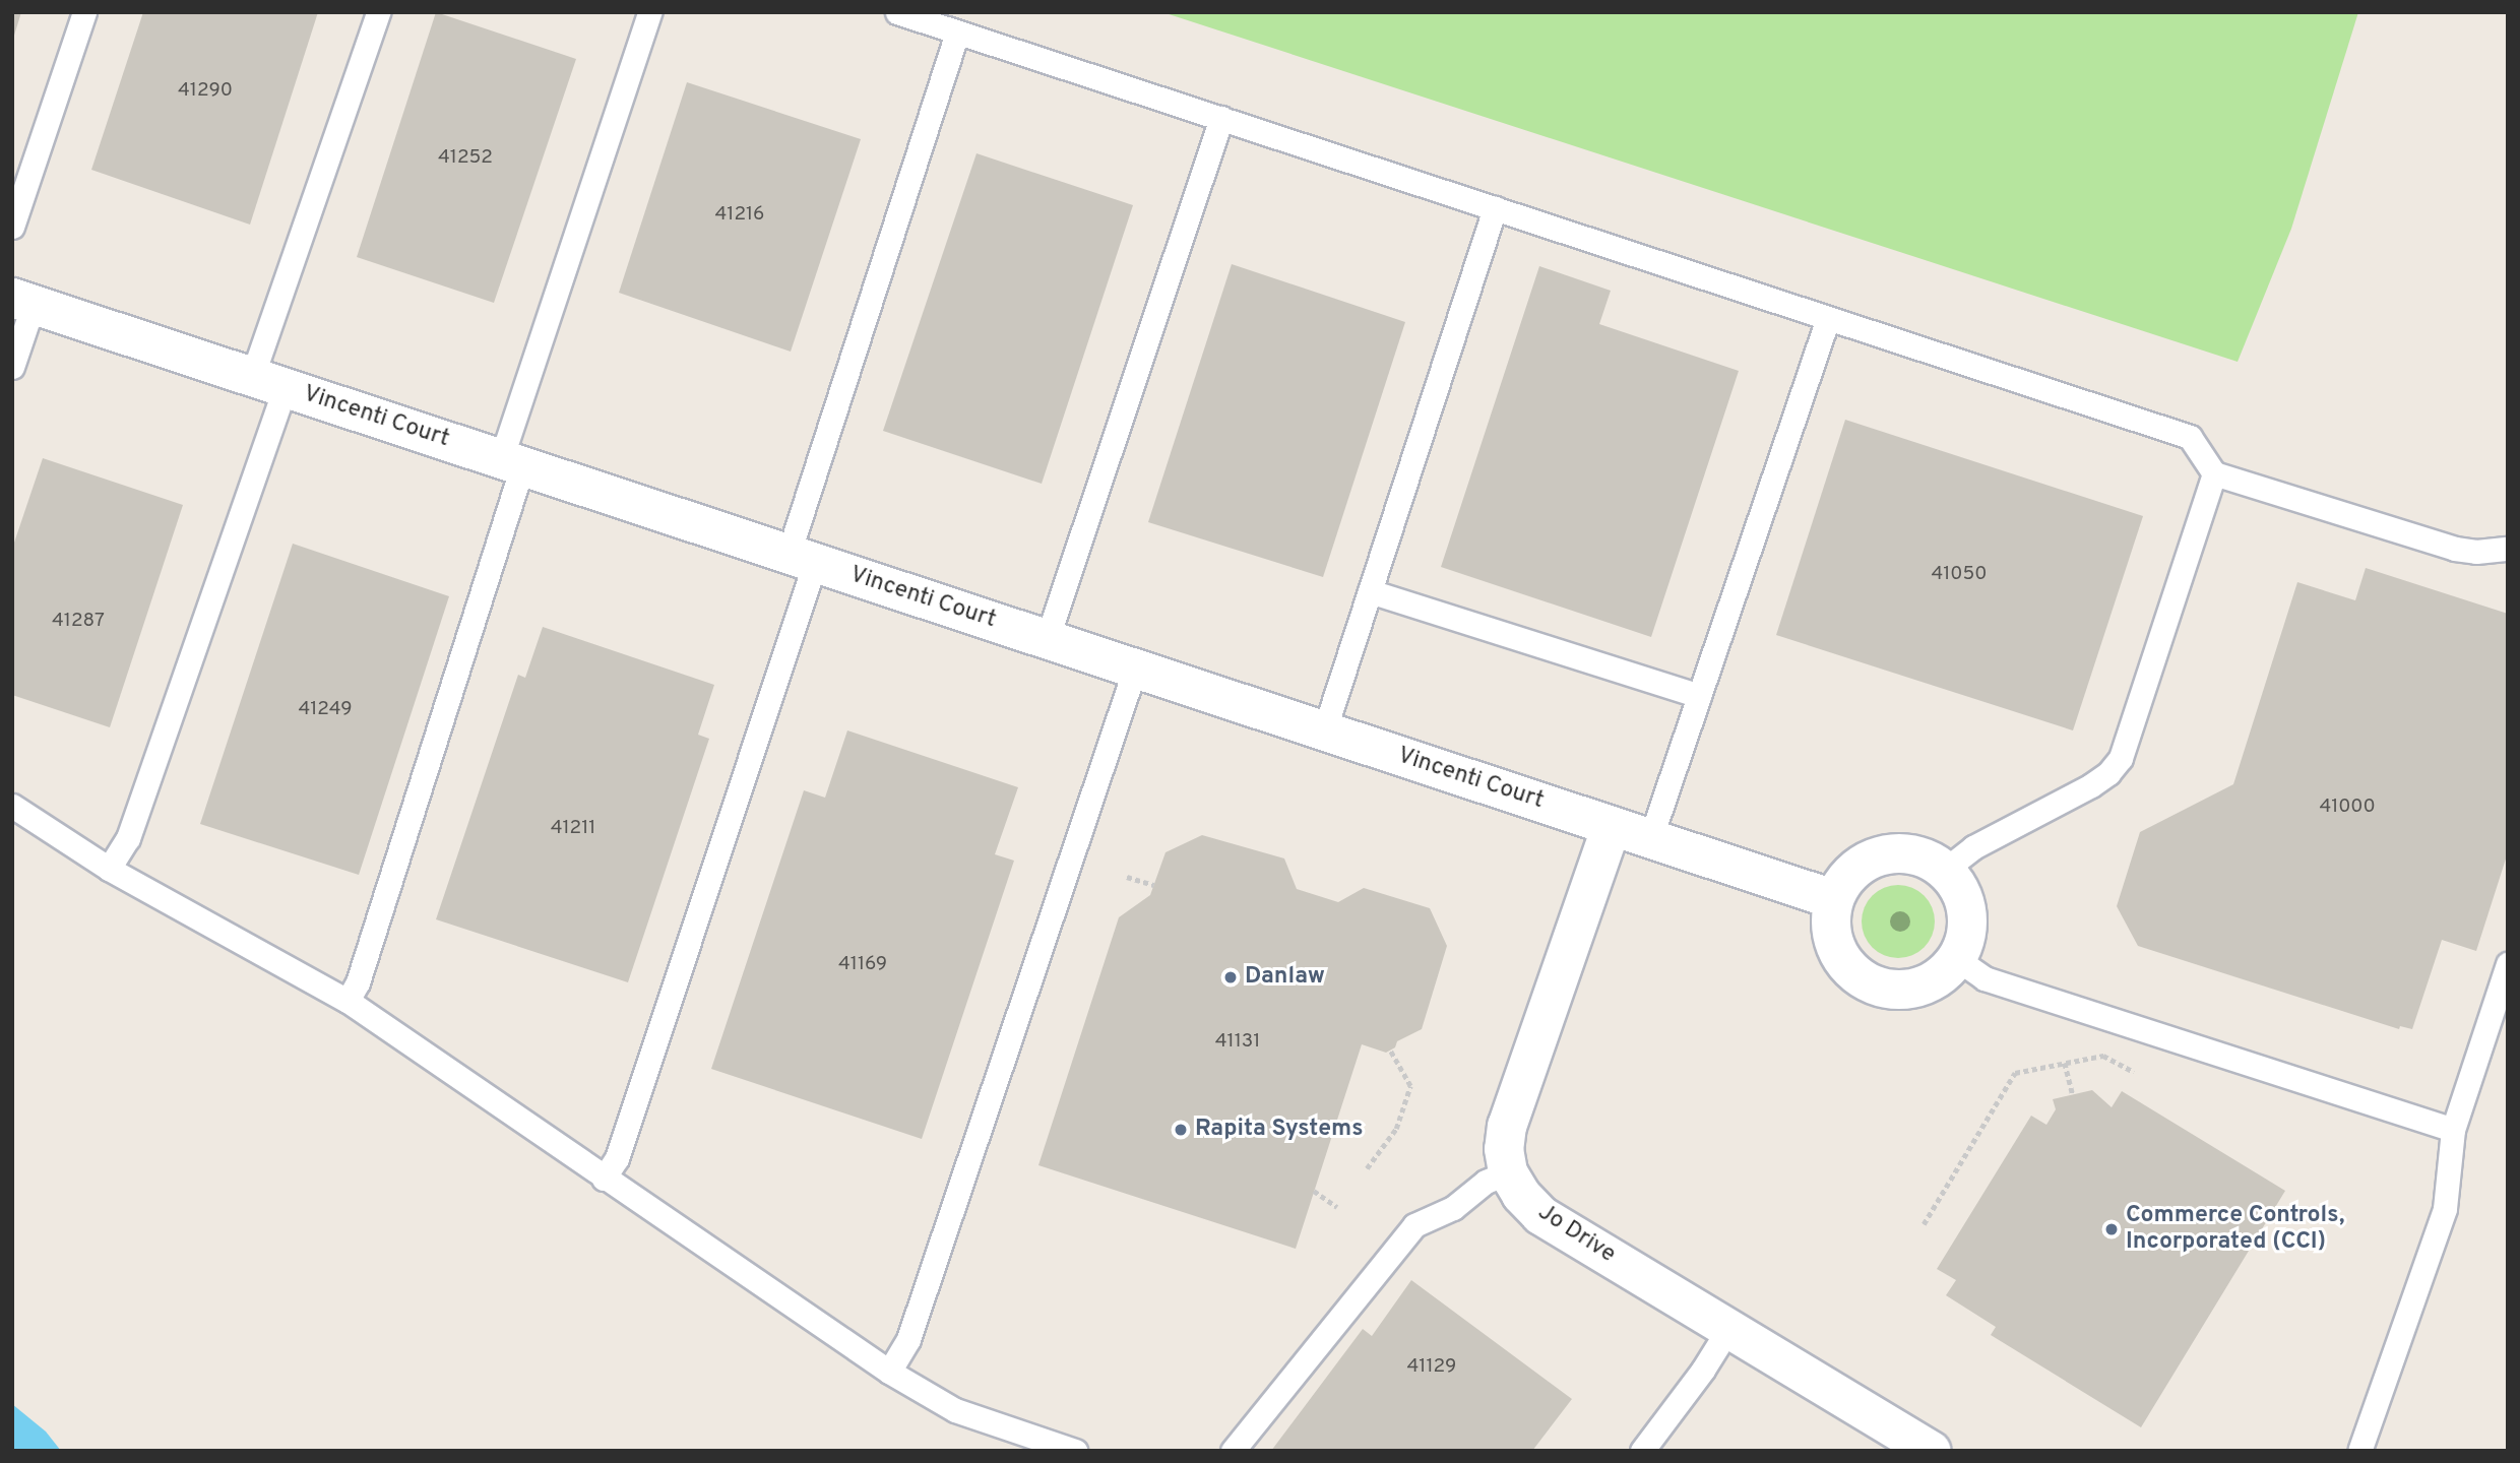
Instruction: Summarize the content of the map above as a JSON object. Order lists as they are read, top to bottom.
{
  "streets": {
    "street": ["Vincenti Court", "Jo Drive"]
  },
  "crossings": [
    ["Vincenti Court", "Jo Drive"]
  ],
  "places": ["Danlaw", "Rapita Systems", "Commerce Controls, Incorporated (CCI)"],
  "house_numbers": [
    "41290",
    "41252",
    "41216",
    "41050",
    "41287",
    "41249",
    "41000",
    "41211",
    "41169",
    "41131",
    "41129"
  ]
}
